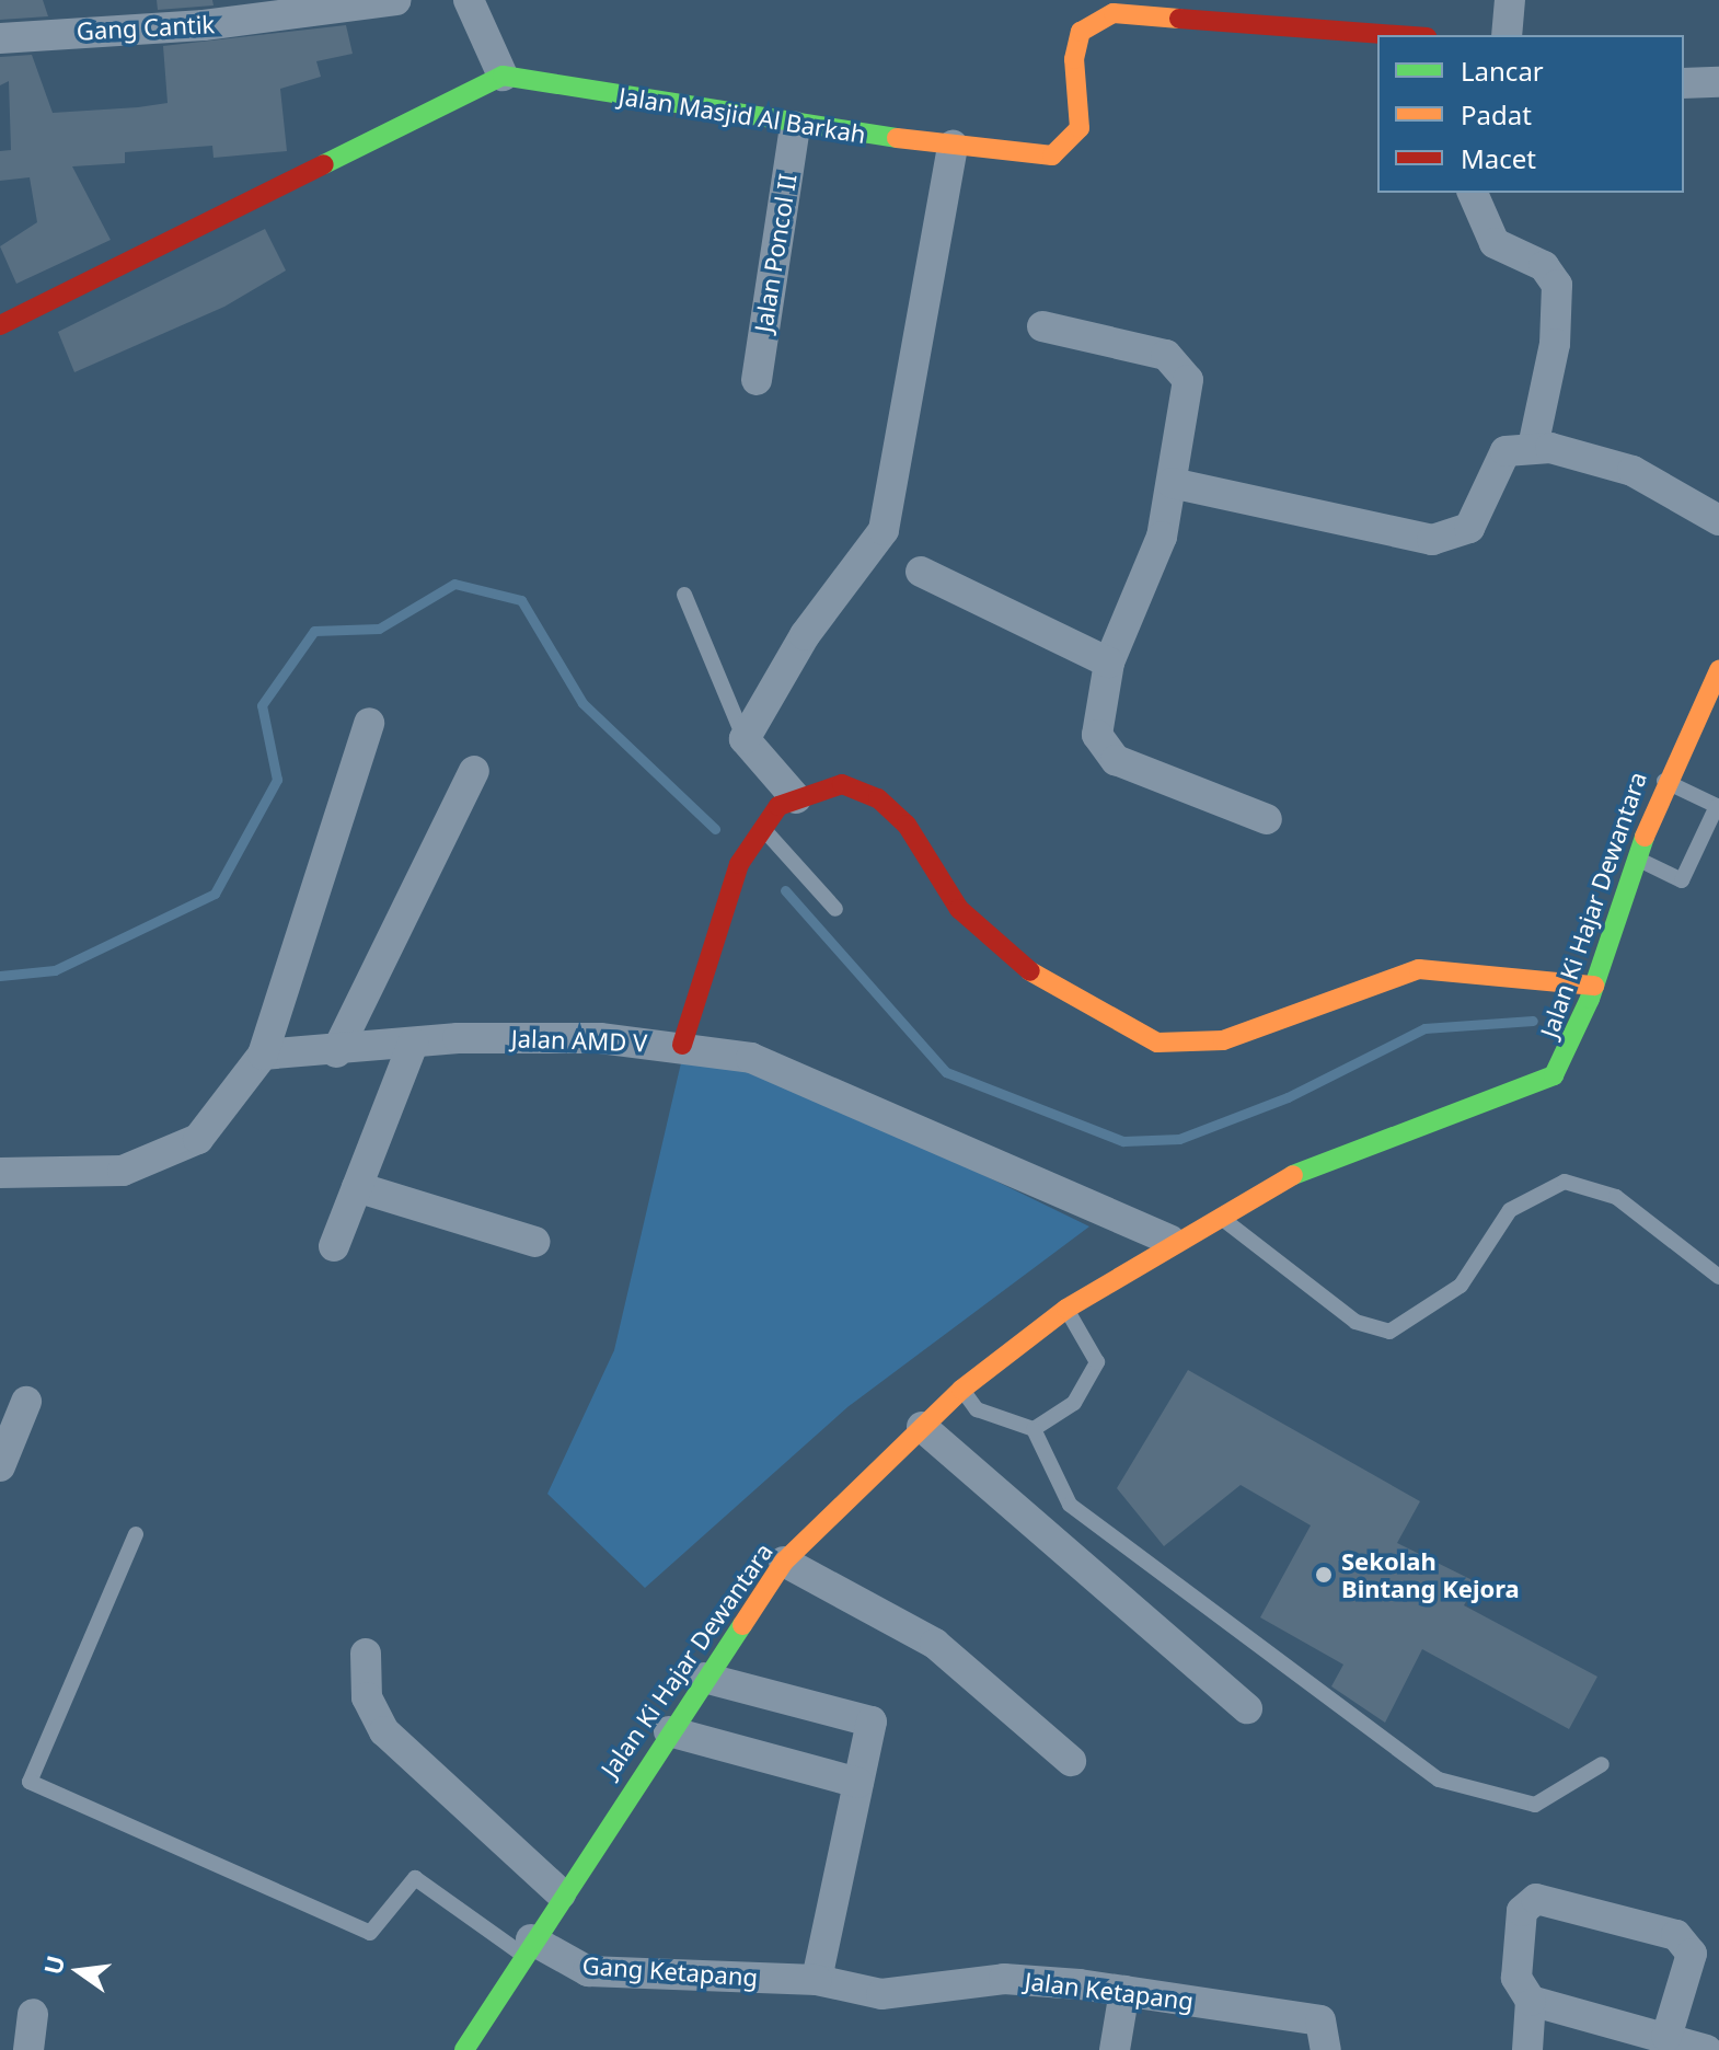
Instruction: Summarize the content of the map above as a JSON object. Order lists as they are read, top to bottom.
{
  "streets": {
    "street": [
      "Gang Cantik",
      "Jalan Masjid Al Barkah",
      "Jalan Poncol II",
      "Jalan Ki Hajar Dewantara",
      "Jalan AMD V",
      "Gang Ketapang",
      "Jalan Ketapang"
    ]
  },
  "crossings": [
    ["Jalan Masjid Al Barkah", "Jalan Poncol II"],
    ["Jalan Ki Hajar Dewantara", "Jalan AMD V"],
    ["Jalan Ki Hajar Dewantara", "Gang Ketapang"],
    ["Gang Ketapang", "Jalan Ketapang"]
  ],
  "places": ["Sekolah Bintang Kejora"],
  "legend": ["Lancar", "Padat", "Macet"],
  "north": "left"
}
